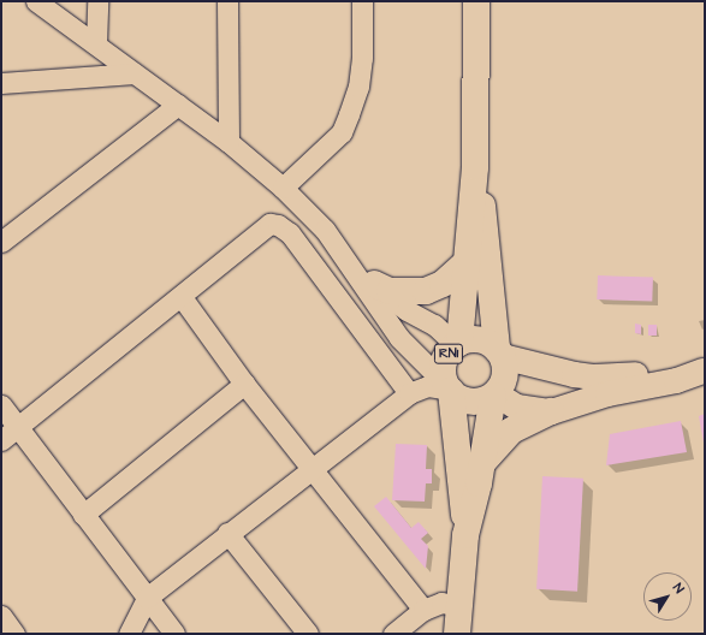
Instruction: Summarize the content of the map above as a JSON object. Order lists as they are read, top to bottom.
{
  "streets": {
    "main road": ["RN1"]
  },
  "north": "top right"
}
